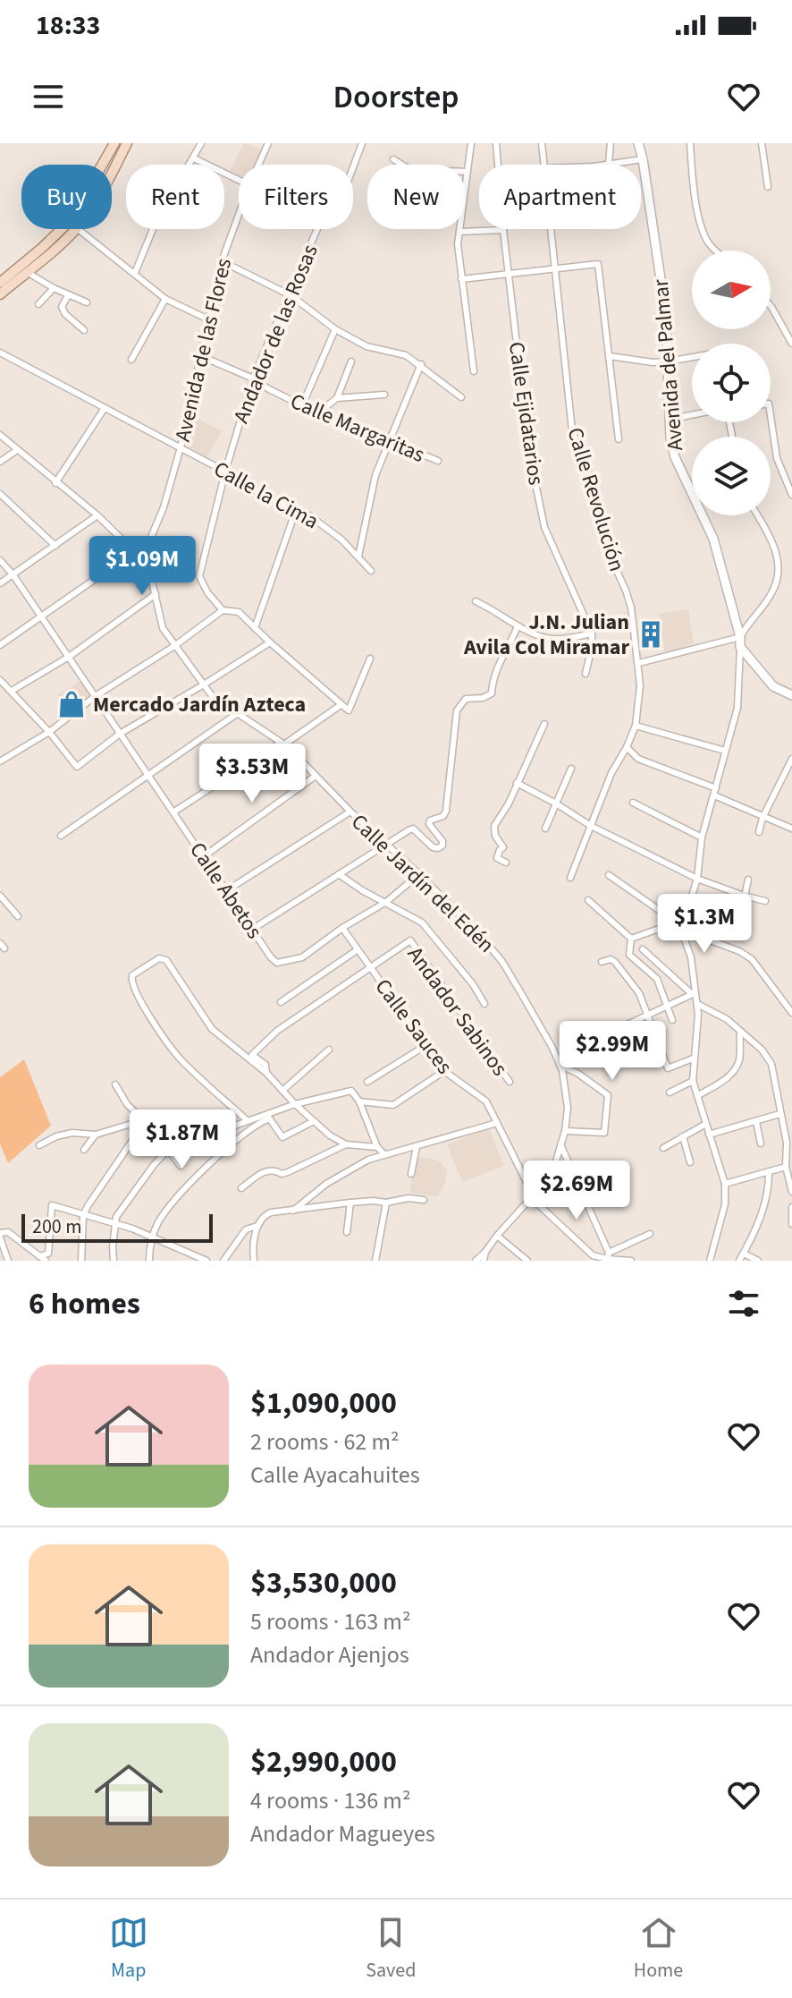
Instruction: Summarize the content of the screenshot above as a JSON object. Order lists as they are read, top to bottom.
{
  "streets": {
    "street": [
      "Andador de las Rosas",
      "Avenida de las Flores",
      "Avenida del Palmar",
      "Calle Ejidatarios",
      "Calle Margaritas",
      "Calle la Cima",
      "Calle Revolución",
      "Calle Jardín del Edén",
      "Calle Abetos",
      "Andador Sabinos",
      "Calle Sauces"
    ]
  },
  "crossings": [
    ["Andador de las Rosas", "Calle Margaritas"],
    ["Andador de las Rosas", "Calle la Cima"],
    ["Avenida de las Flores", "Calle Margaritas"],
    ["Avenida de las Flores", "Calle la Cima"],
    ["Avenida de las Flores", "Calle Jardín del Edén"],
    ["Avenida de las Flores", "Calle Abetos"],
    ["Calle Jardín del Edén", "Calle Sauces"],
    ["Calle Abetos", "Calle Sauces"],
    ["Andador Sabinos", "Calle Sauces"]
  ],
  "places": {
    "building": ["J.N. Julian Avila Col Miramar"],
    "shop": ["Mercado Jardín Azteca"]
  },
  "scale_bar": "200 m",
  "north": "right",
  "page": {
    "status": "18:33",
    "header": "Doorstep",
    "chip": [
      "Buy",
      "Rent",
      "Filters",
      "New",
      "Apartment"
    ],
    "price": [
      "$1.09M",
      "$3.53M",
      "$1.3M",
      "$2.99M",
      "$1.87M",
      "$2.69M"
    ],
    "scale": "200 m",
    "heading": "6 homes",
    "list": [
      {
        "name": "$1,090,000",
        "note": "2 rooms · 62 m² · Calle Ayacahuites"
      },
      {
        "name": "$3,530,000",
        "note": "5 rooms · 163 m² · Andador Ajenjos"
      },
      {
        "name": "$2,990,000",
        "note": "4 rooms · 136 m² · Andador Magueyes"
      }
    ],
    "tabs": ["Map", "Saved", "Home"]
  }
}
